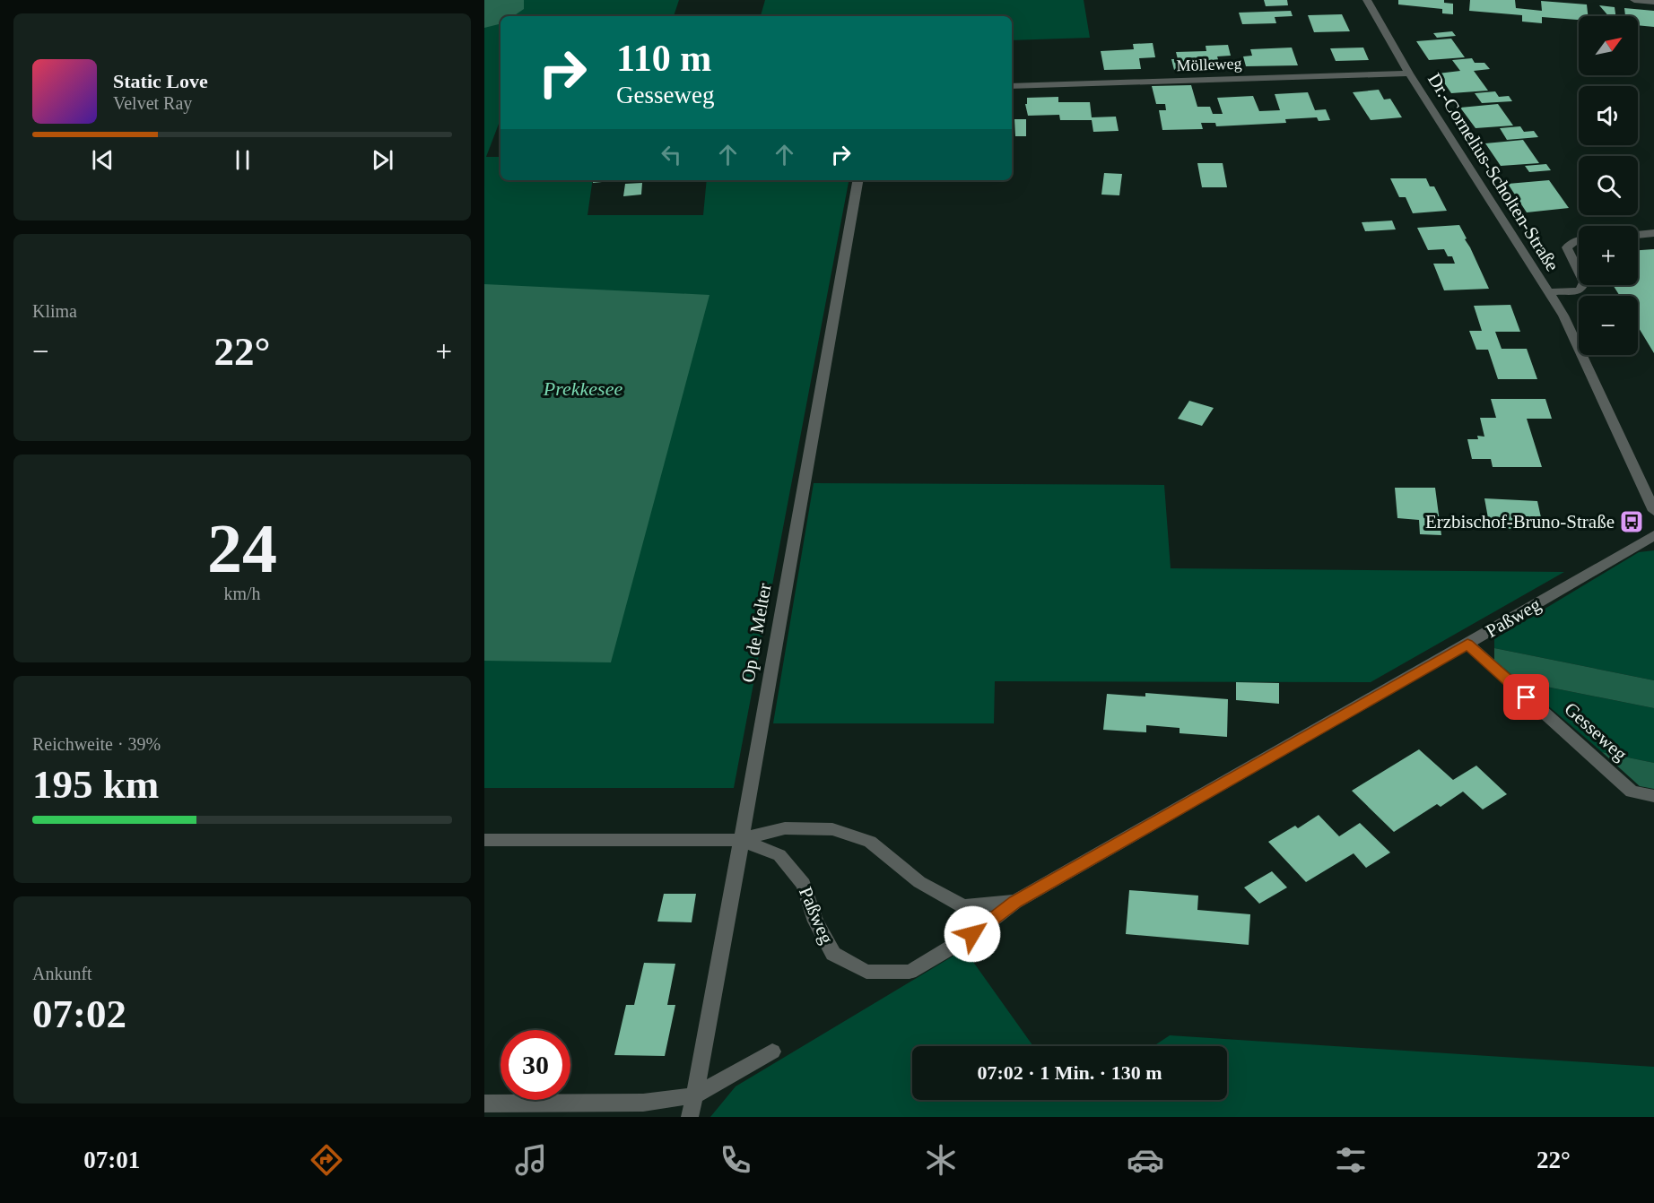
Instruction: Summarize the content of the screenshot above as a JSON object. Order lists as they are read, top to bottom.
{
  "streets": {
    "street": [
      "Mölleweg",
      "Dr.-Cornelius-Scholten-Straße",
      "Paßweg",
      "Op de Melter",
      "Gesseweg"
    ]
  },
  "crossings": [
    ["Mölleweg", "Dr.-Cornelius-Scholten-Straße"],
    ["Paßweg", "Op de Melter"],
    ["Paßweg", "Gesseweg"]
  ],
  "water": ["Prekkesee"],
  "places": {
    "bus stop": ["Erzbischof-Bruno-Straße"]
  },
  "north": "top right",
  "page": {
    "map_buttons": ["+", "−"],
    "turn": ["110 m", "Gesseweg"],
    "song": ["Static Love", "Velvet Ray"],
    "tile": [
      "Klima",
      ["24", "km/h"],
      ["Reichweite · 39%", "195 km"],
      ["Ankunft", "07:02"]
    ],
    "heat": ["−", "22°", "+"],
    "limit": "30",
    "trip": "07:02 · 1 Min. · 130 m",
    "tabs": ["07:01", "22°"]
  }
}
